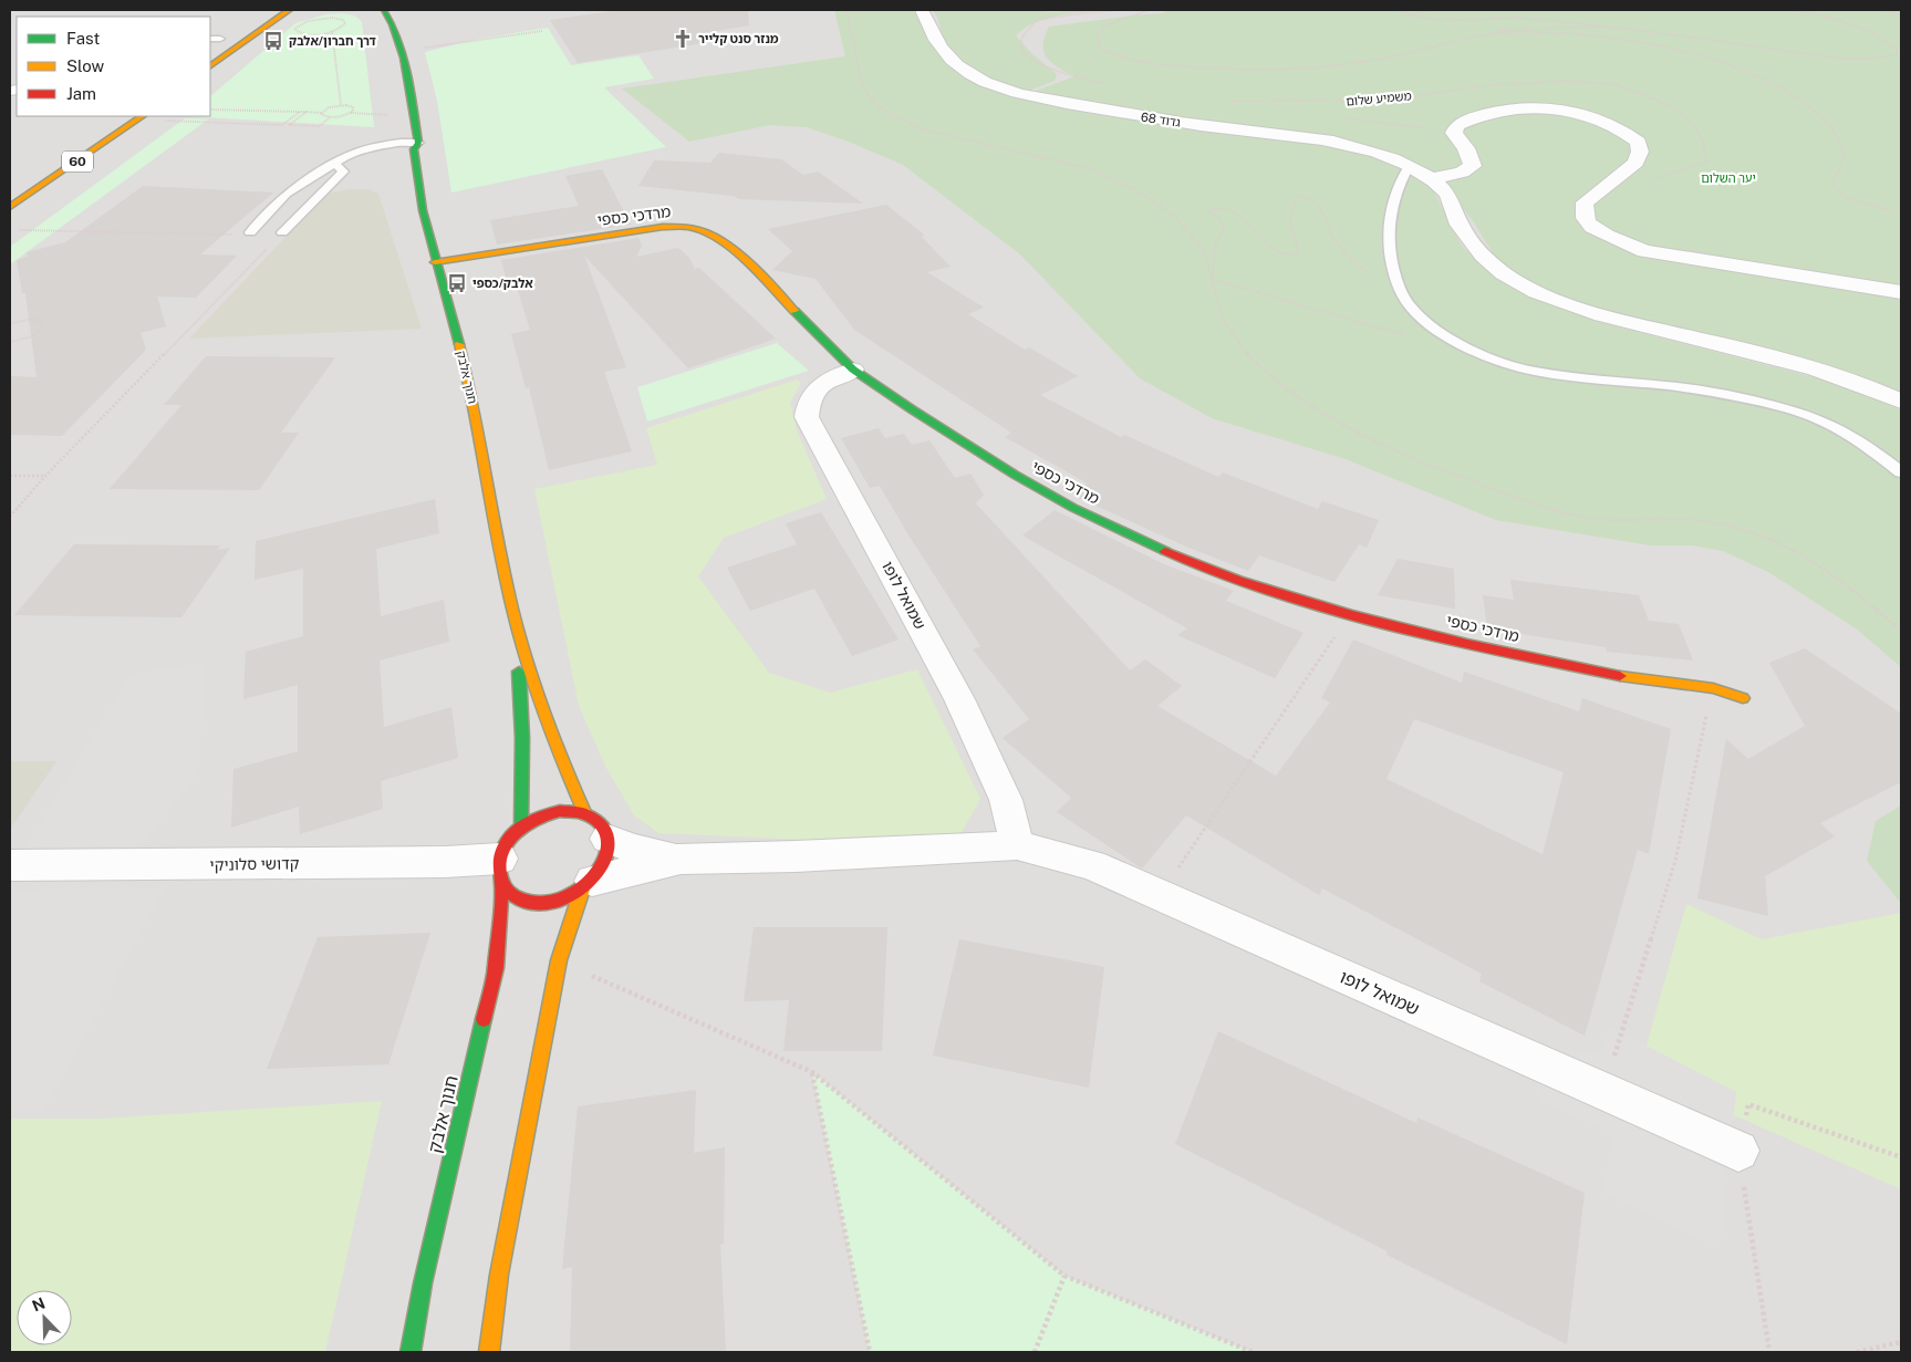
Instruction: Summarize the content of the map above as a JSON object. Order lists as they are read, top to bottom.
{
  "streets": {
    "main road": ["60", "מרדכי כספי", "חנוך אלבק"],
    "street": ["גדוד 68", "שמואל לופו", "קדושי סלוניקי"],
    "path": ["משמיע שלום"]
  },
  "crossings": [
    ["מרדכי כספי", "חנוך אלבק"],
    ["מרדכי כספי", "שמואל לופו"],
    ["חנוך אלבק", "שמואל לופו"],
    ["חנוך אלבק", "קדושי סלוניקי"],
    ["שמואל לופו", "קדושי סלוניקי"]
  ],
  "parks": ["יער השלום"],
  "places": {
    "church": ["מנזר סנט קלייר"],
    "bus stop": ["דרך חברון/אלבק", "אלבק/כספי"]
  },
  "legend": ["Fast", "Slow", "Jam"],
  "north": "top left"
}
